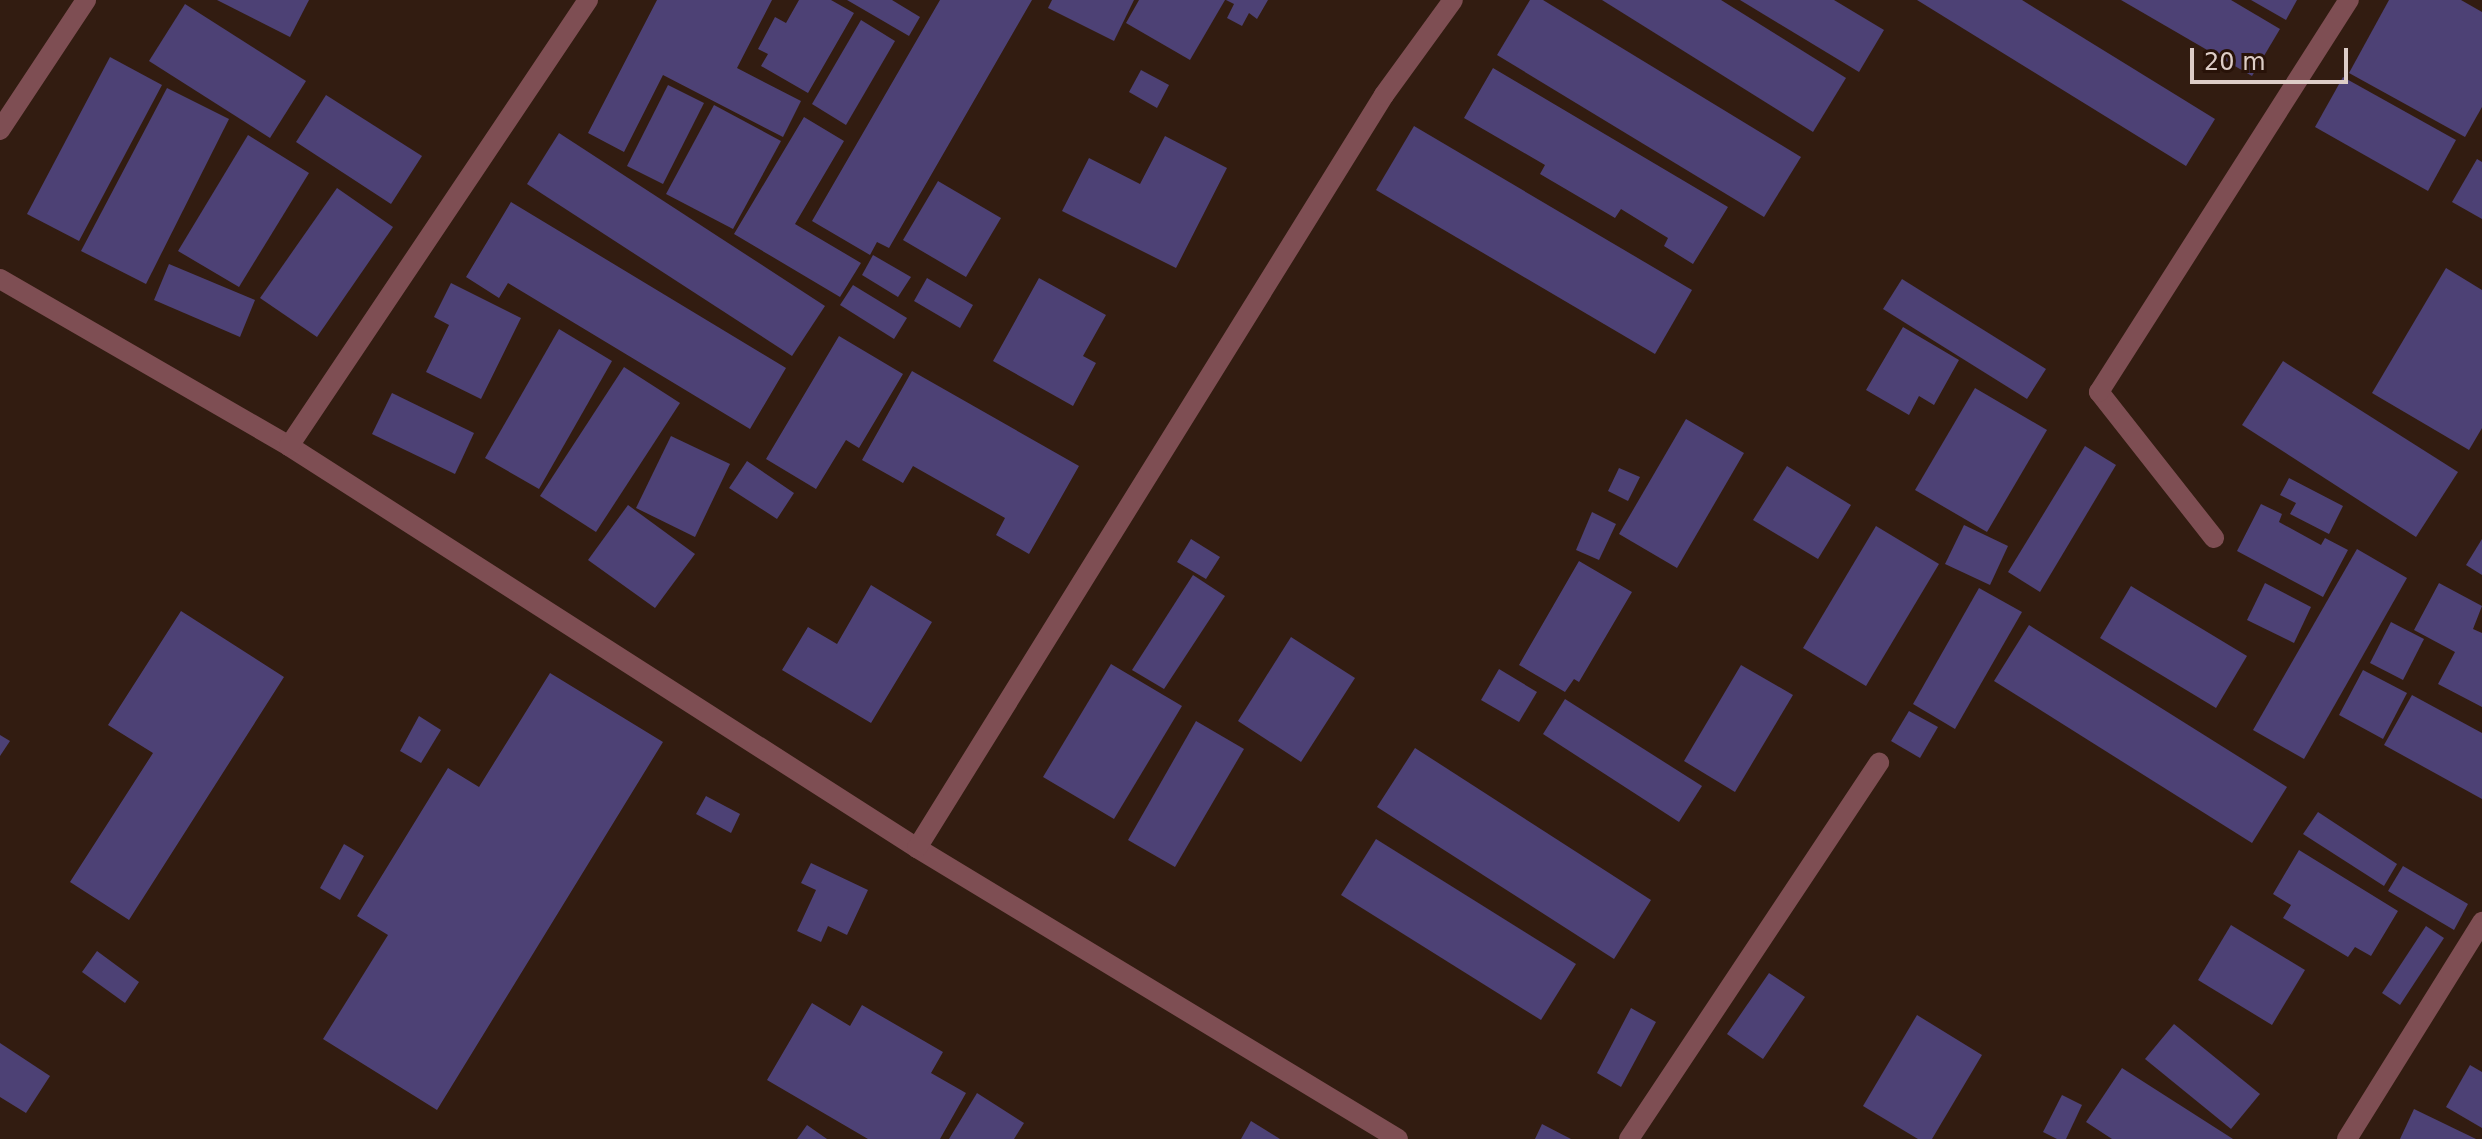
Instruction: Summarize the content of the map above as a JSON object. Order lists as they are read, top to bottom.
{
  "scale_bar": "20 m"
}
